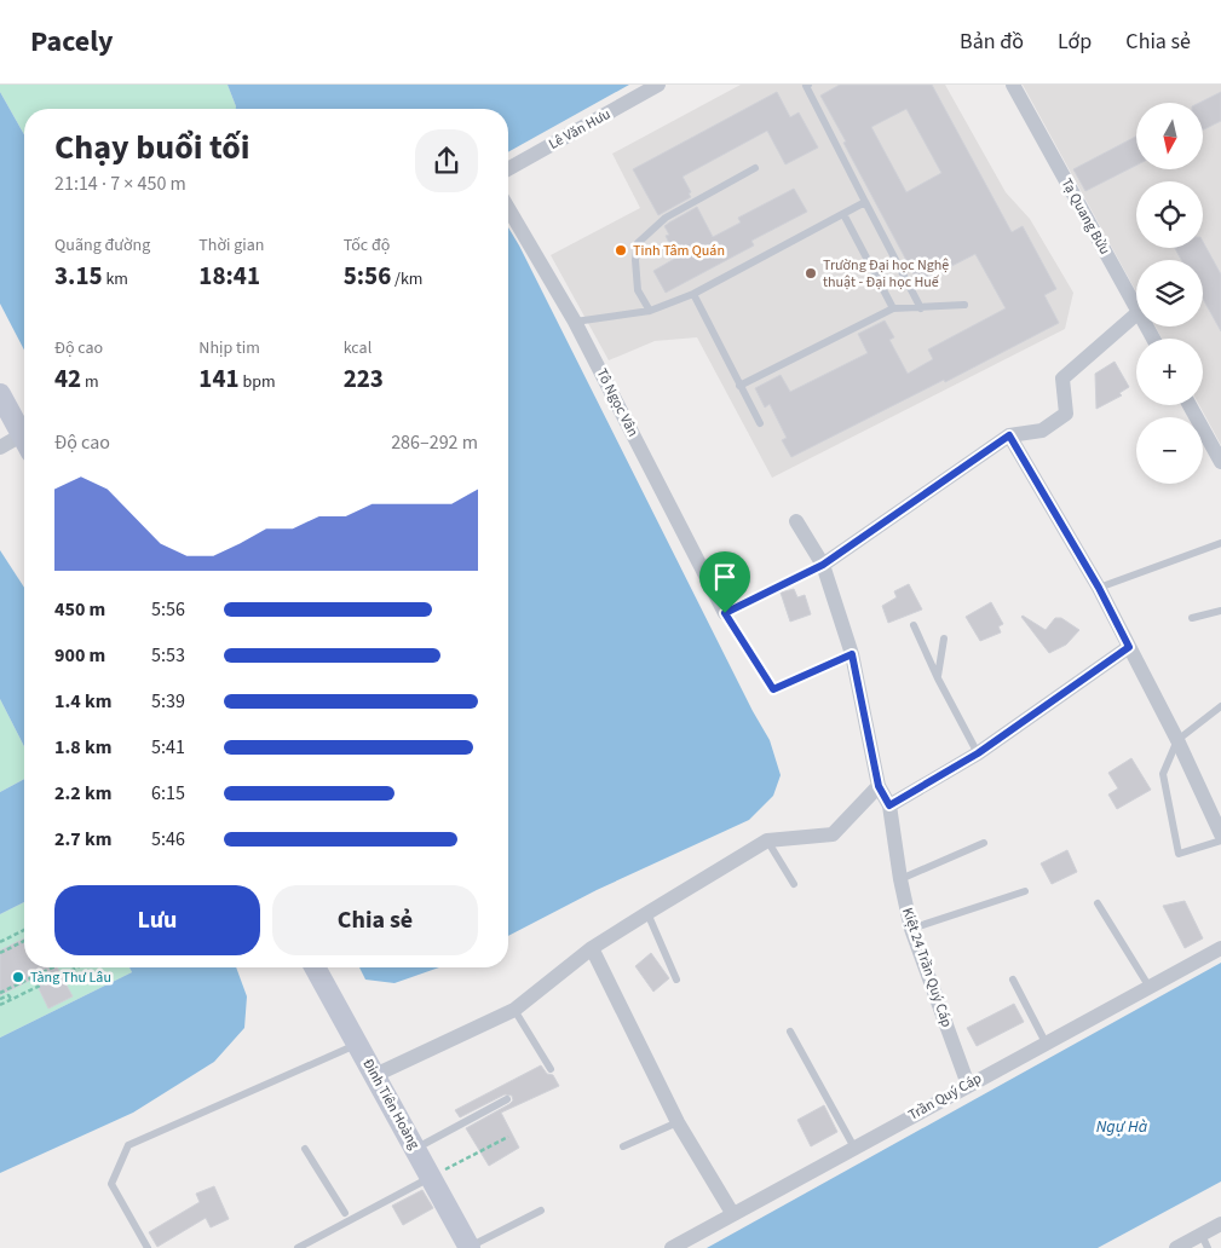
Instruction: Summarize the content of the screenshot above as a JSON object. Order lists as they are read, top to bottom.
{
  "streets": {
    "main road": ["Đinh Tiên Hoàng"],
    "street": [
      "Lê Văn Hưu",
      "Tạ Quang Bửu",
      "Tô Ngọc Vân",
      "Kiệt 24 Trần Quý Cáp",
      "Trần Quý Cáp"
    ]
  },
  "crossings": [
    ["Kiệt 24 Trần Quý Cáp", "Trần Quý Cáp"]
  ],
  "water": ["Ngự Hà"],
  "places": ["Tinh Tâm Quán", "Trường Đại học Nghệ thuật - Đại học Huế", "Tàng Thư Lâu"],
  "north": "bottom",
  "page": {
    "header": "Pacely",
    "nav": ["Bản đồ", "Lớp", "Chia sẻ"],
    "map_buttons": ["+", "−"],
    "heading": ["Chạy buổi tối", "21:14 · 7 × 450 m"],
    "stats": [
      ["Quãng đường", "3.15 km"],
      ["Thời gian", "18:41"],
      ["Tốc độ", "5:56 /km"],
      ["Độ cao", "42 m"],
      ["Nhịp tim", "141 bpm"],
      ["kcal", "223"]
    ],
    "chart": ["Độ cao", "286–292 m"],
    "list": [
      {
        "name": "450 m",
        "note": "5:56"
      },
      {
        "name": "900 m",
        "note": "5:53"
      },
      {
        "name": "1.4 km",
        "note": "5:39"
      },
      {
        "name": "1.8 km",
        "note": "5:41"
      },
      {
        "name": "2.2 km",
        "note": "6:15"
      },
      {
        "name": "2.7 km",
        "note": "5:46"
      }
    ],
    "buttons": ["Lưu", "Chia sẻ"]
  }
}
